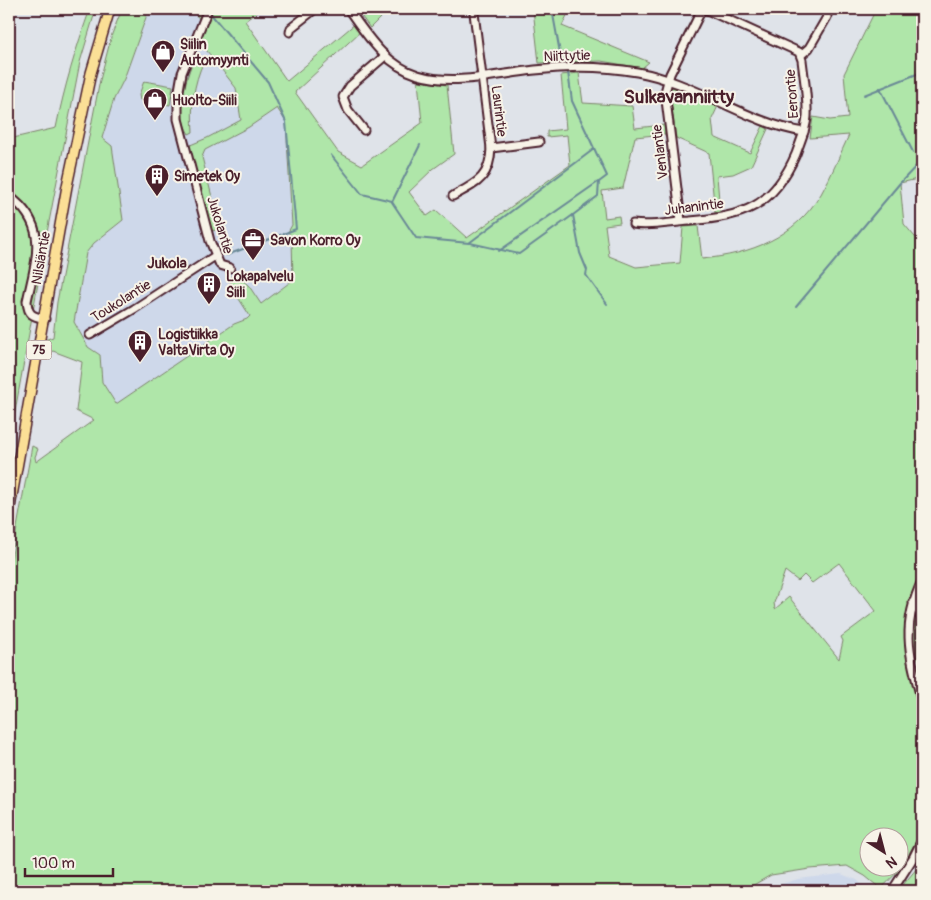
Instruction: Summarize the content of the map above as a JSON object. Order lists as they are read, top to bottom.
{
  "streets": {
    "main road": ["Nilsiäntie", "75"],
    "street": [
      "Niittytie",
      "Eerontie",
      "Laurintie",
      "Venlantie",
      "Juhanintie",
      "Jukolantie",
      "Toukolantie"
    ]
  },
  "crossings": [
    ["Niittytie", "Eerontie"],
    ["Niittytie", "Laurintie"],
    ["Niittytie", "Venlantie"],
    ["Niittytie", "Juhanintie"],
    ["Eerontie", "Juhanintie"],
    ["Venlantie", "Juhanintie"],
    ["Jukolantie", "Toukolantie"]
  ],
  "districts": ["Sulkavanniitty", "Jukola"],
  "places": {
    "shop": ["Siilin Automyynti", "Huolto-Siili"],
    "building": ["Simetek Oy", "Lokapalvelu Siili", "Logistiikka ValtaVirta Oy"],
    "office": ["Savon Korro Oy"]
  },
  "scale_bar": "100 m",
  "north": "bottom right"
}
